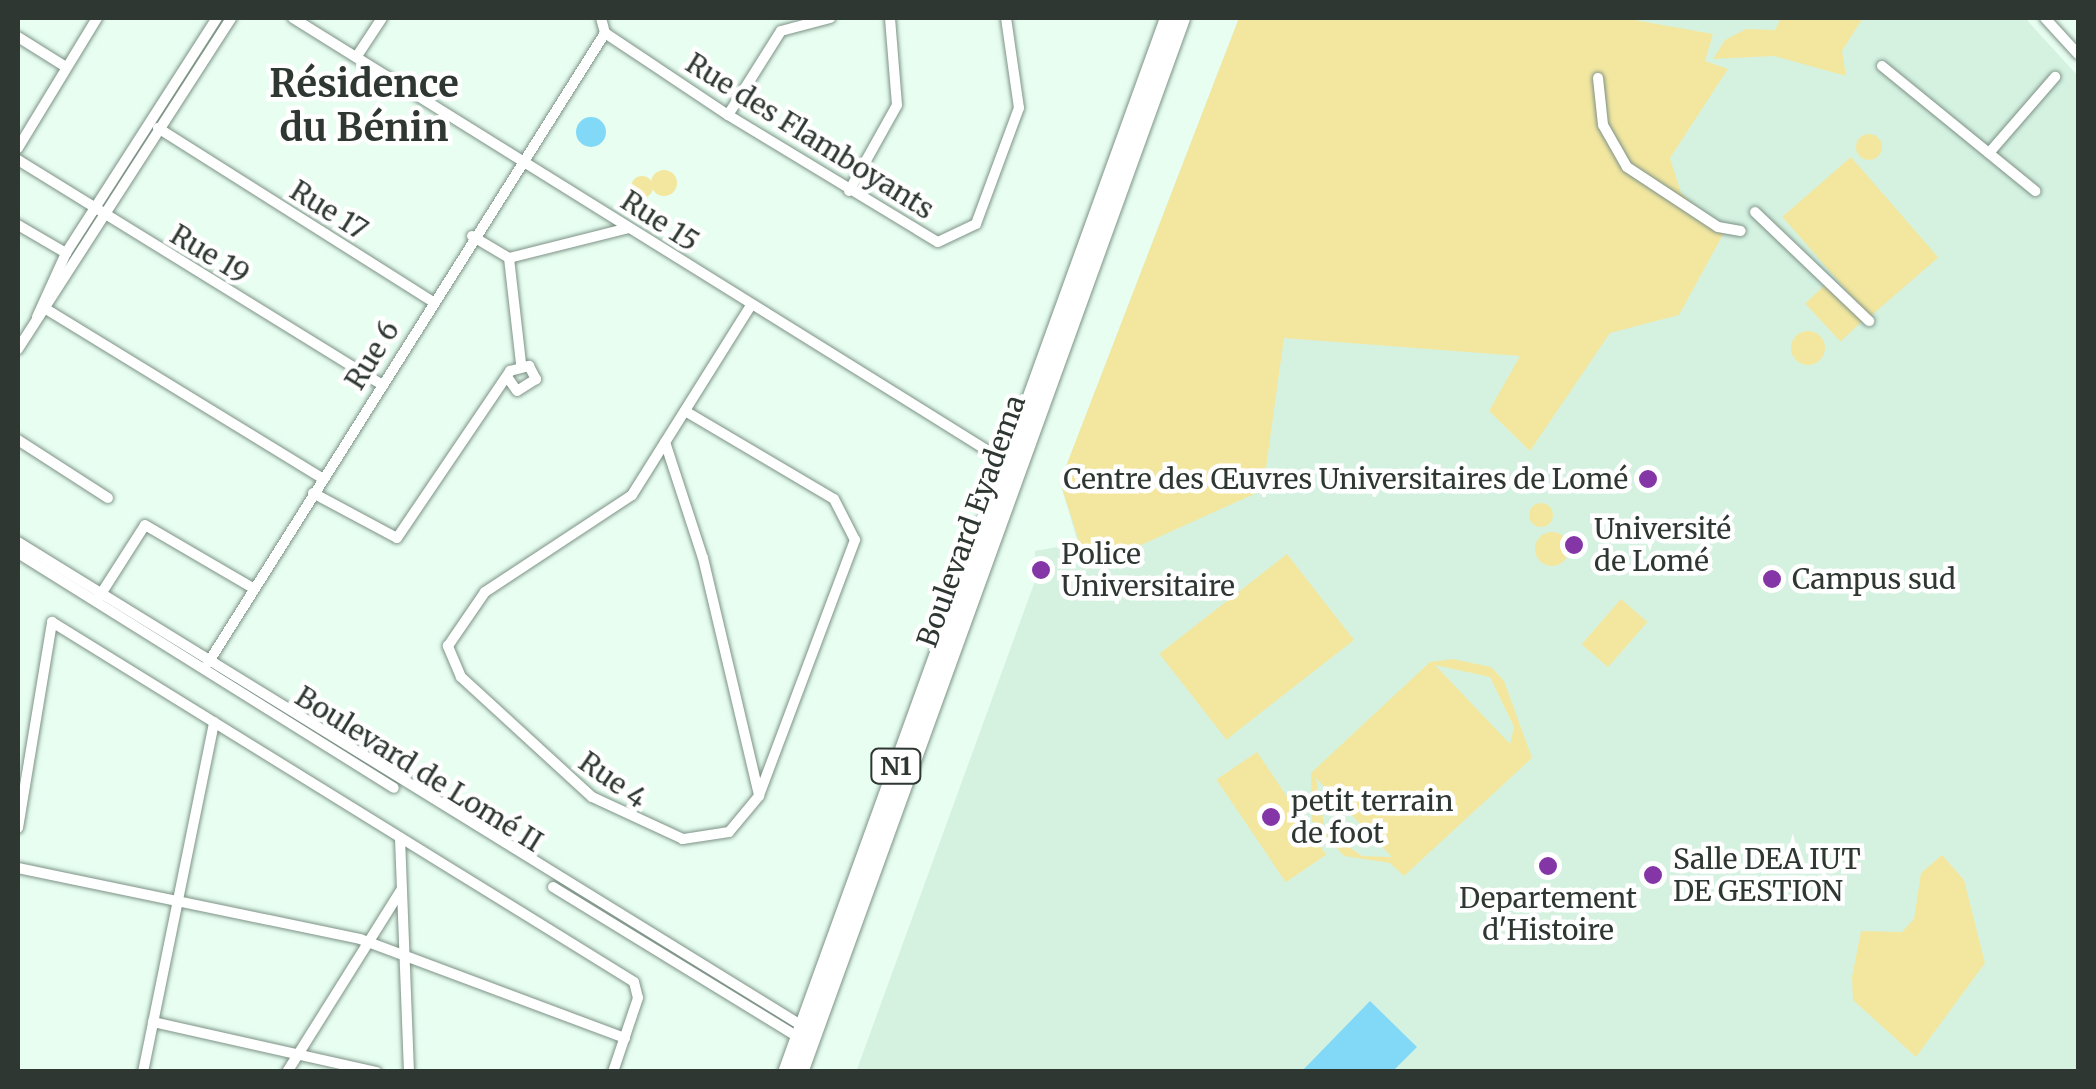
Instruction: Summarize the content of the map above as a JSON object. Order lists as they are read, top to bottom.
{
  "streets": {
    "highway": ["Boulevard Eyadema", "N1"],
    "street": [
      "Rue des Flamboyants",
      "Rue 17",
      "Rue 15",
      "Rue 19",
      "Rue 6",
      "Boulevard de Lomé II",
      "Rue 4"
    ]
  },
  "crossings": [
    ["Rue des Flamboyants", "Rue 6"],
    ["Rue 17", "Rue 6"],
    ["Rue 15", "Rue 6"],
    ["Rue 15", "Boulevard Eyadema"],
    ["Rue 15", "N1"],
    ["Rue 15", "Rue 4"],
    ["Rue 19", "Rue 6"],
    ["Rue 6", "Boulevard de Lomé II"],
    ["Boulevard Eyadema", "N1"],
    ["Boulevard Eyadema", "Boulevard de Lomé II"],
    ["N1", "Boulevard de Lomé II"]
  ],
  "districts": ["Résidence du Bénin"],
  "places": [
    "Centre des Œuvres Universitaires de Lomé",
    "Université de Lomé",
    "Police Universitaire",
    "Campus sud",
    "petit terrain de foot",
    "Departement d'Histoire",
    "Salle DEA IUT DE GESTION"
  ]
}
